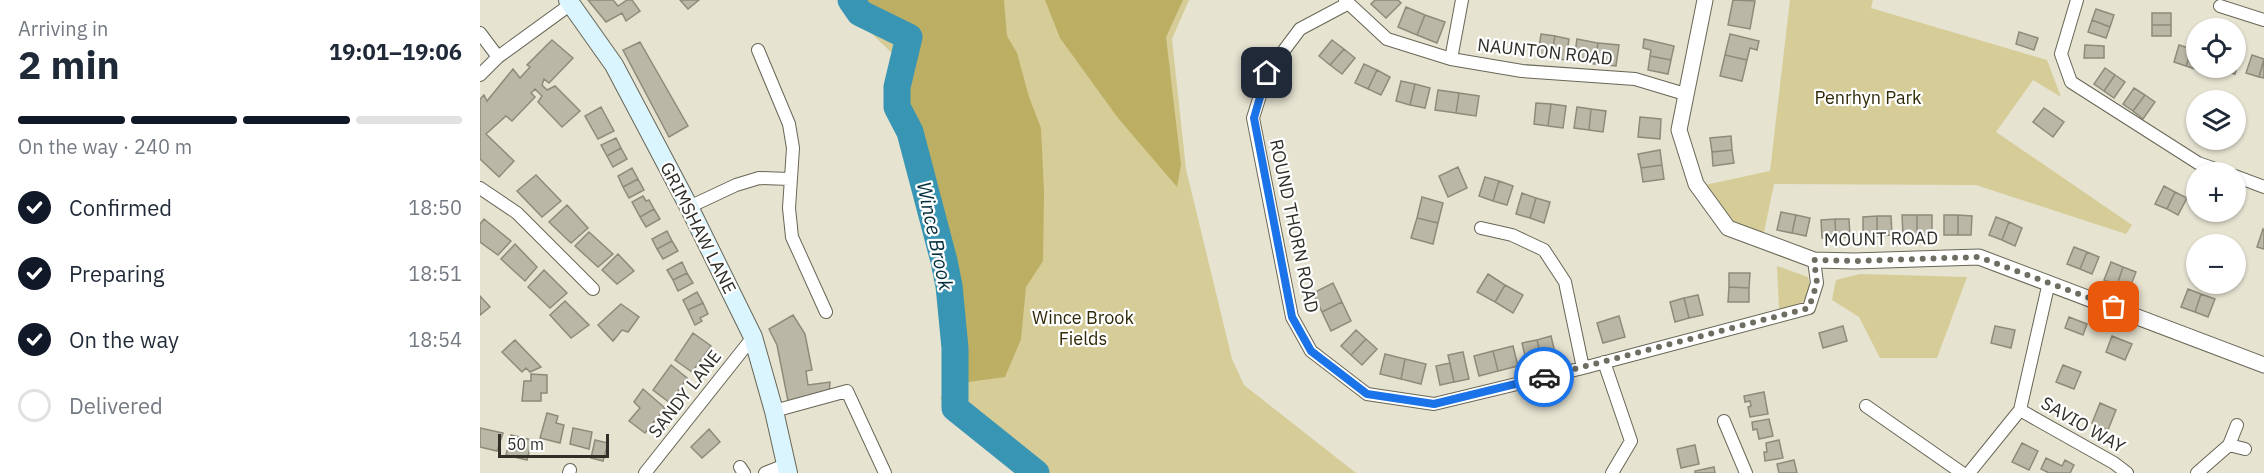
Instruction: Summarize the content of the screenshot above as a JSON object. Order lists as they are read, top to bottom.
{
  "streets": {
    "main road": ["GRIMSHAW LANE"],
    "street": [
      "NAUNTON ROAD",
      "ROUND THORN ROAD",
      "MOUNT ROAD",
      "SANDY LANE",
      "SAVIO WAY"
    ]
  },
  "crossings": [
    ["NAUNTON ROAD", "ROUND THORN ROAD"],
    ["NAUNTON ROAD", "MOUNT ROAD"],
    ["ROUND THORN ROAD", "MOUNT ROAD"],
    ["GRIMSHAW LANE", "SANDY LANE"]
  ],
  "water": ["Wince Brook"],
  "parks": ["Penrhyn Park", "Wince Brook Fields"],
  "scale_bar": "50 m",
  "page": {
    "heading": ["2 min", "Arriving in", "19:01–19:06"],
    "map_buttons": ["+", "−"],
    "bar": "On the way · 240 m",
    "list": [
      ["Confirmed", "18:50"],
      ["Preparing", "18:51"],
      ["On the way", "18:54"],
      "Delivered"
    ],
    "scale": "50 m"
  }
}
